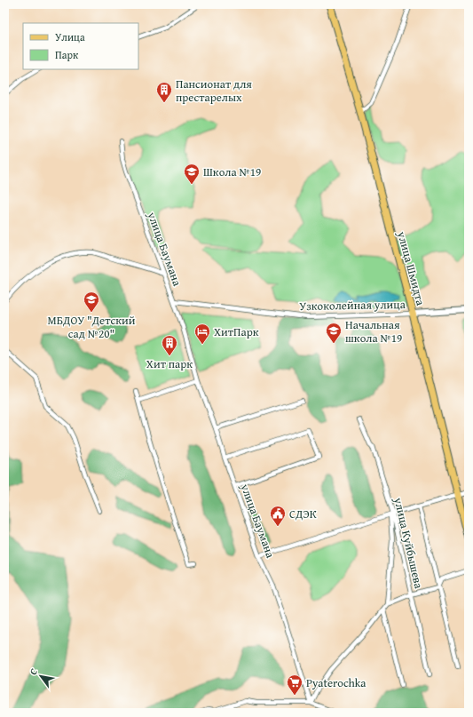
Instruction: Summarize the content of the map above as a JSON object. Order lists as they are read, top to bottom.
{
  "streets": {
    "main road": ["улица Шмидта"],
    "street": ["улица Баумана", "Узкоколейная улица", "улица Куйбышева"]
  },
  "crossings": [
    ["улица Баумана", "Узкоколейная улица"],
    ["улица Шмидта", "Узкоколейная улица"]
  ],
  "places": {
    "building": ["Пансионат для престарелых", "Хит парк"],
    "school or university": ["Школа №19", "МБДОУ \"Детский сад №20\"", "Начальная школа №19"],
    "hotel": ["ХитПарк"],
    "public building": ["СДЭК"],
    "supermarket": ["Pyaterochka"]
  },
  "legend": ["Улица", "Парк"],
  "north": "top left"
}
